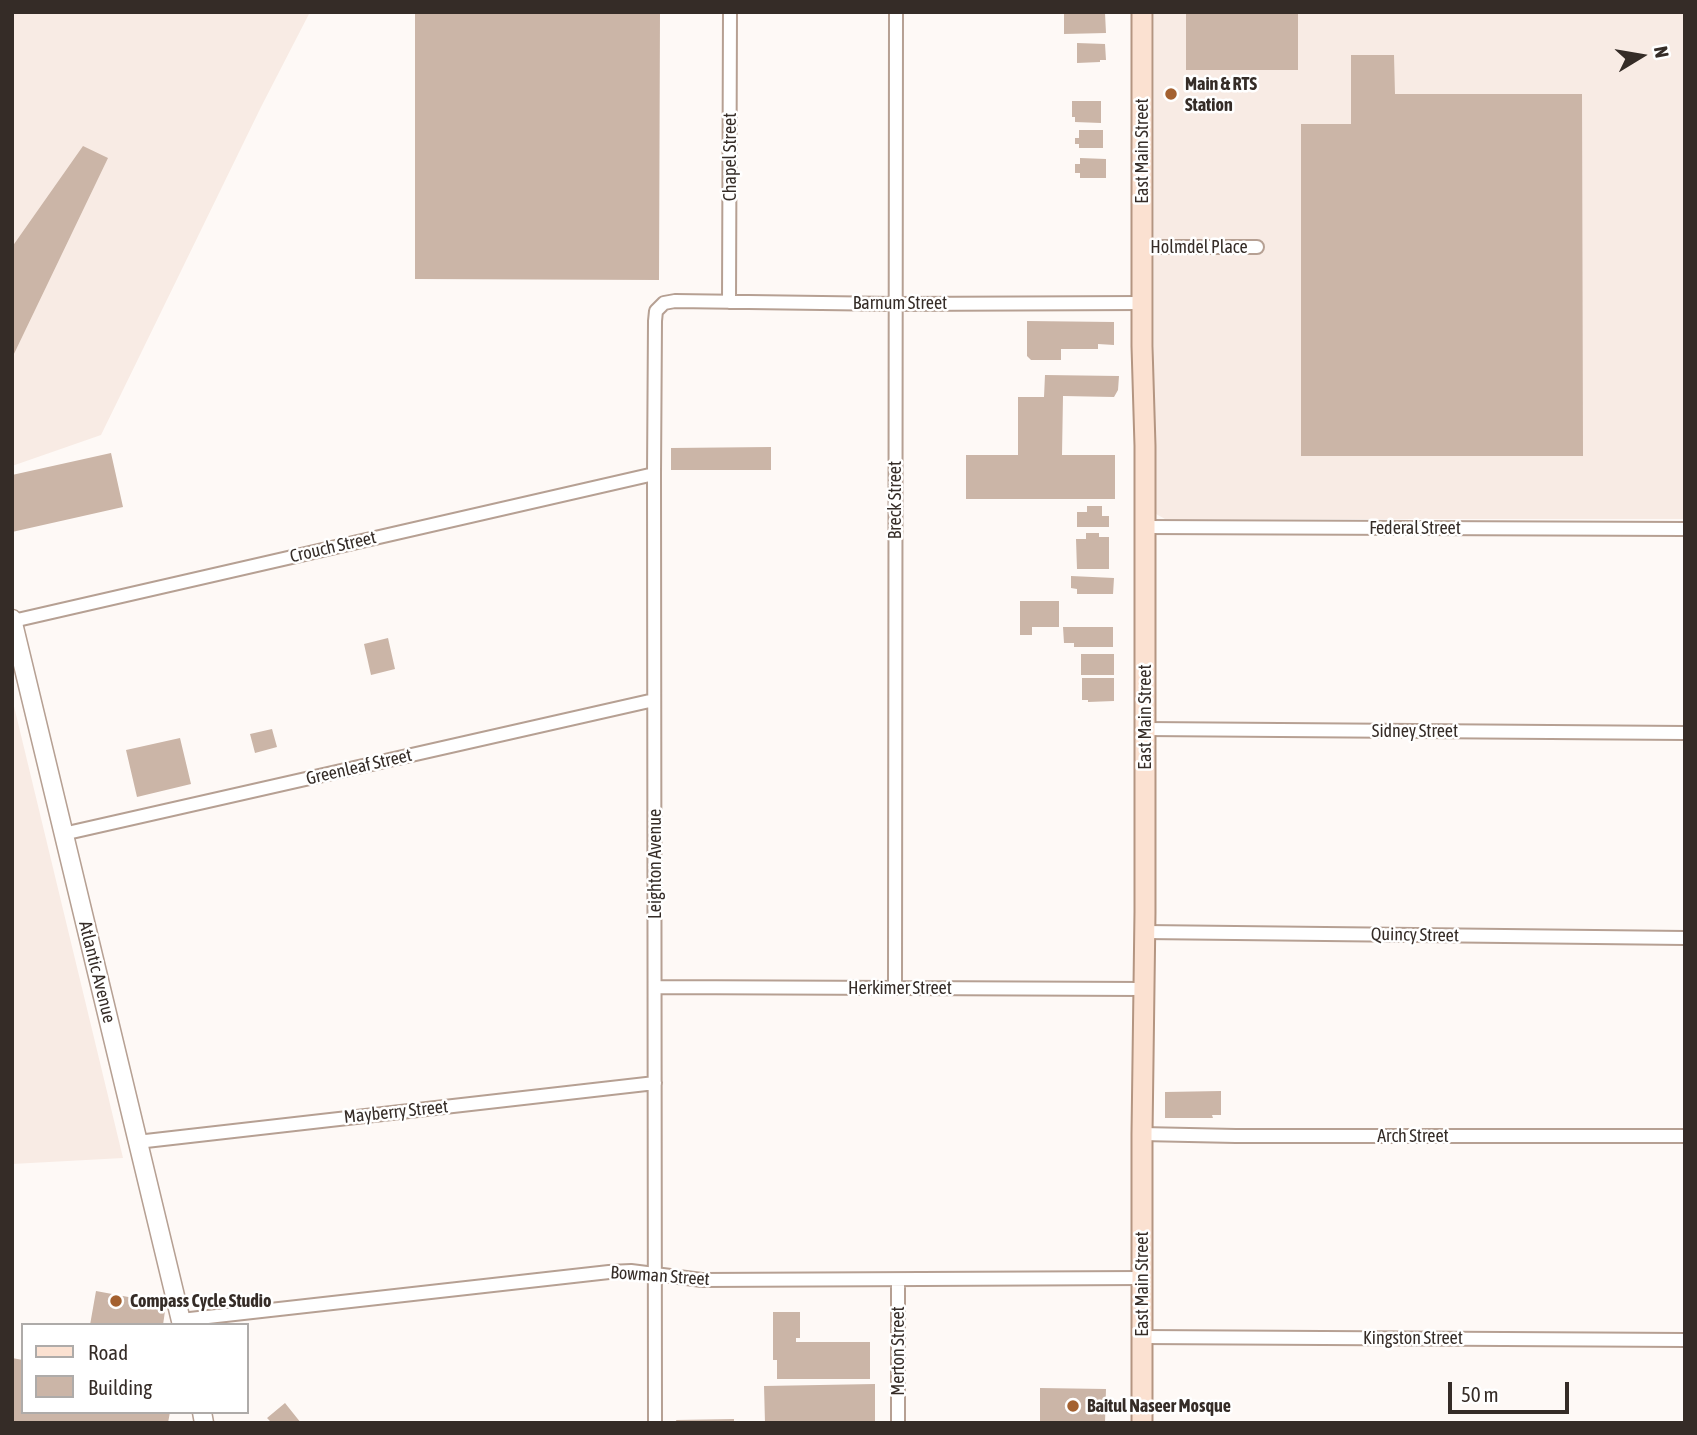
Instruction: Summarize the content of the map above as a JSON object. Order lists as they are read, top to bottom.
{
  "streets": {
    "main road": ["East Main Street", "Atlantic Avenue"],
    "street": [
      "Chapel Street",
      "Holmdel Place",
      "Barnum Street",
      "Breck Street",
      "Federal Street",
      "Crouch Street",
      "Sidney Street",
      "Greenleaf Street",
      "Leighton Avenue",
      "Quincy Street",
      "Herkimer Street",
      "Mayberry Street",
      "Arch Street",
      "Bowman Street",
      "Kingston Street",
      "Merton Street"
    ]
  },
  "crossings": [
    ["East Main Street", "Holmdel Place"],
    ["East Main Street", "Barnum Street"],
    ["East Main Street", "Federal Street"],
    ["East Main Street", "Sidney Street"],
    ["East Main Street", "Quincy Street"],
    ["East Main Street", "Herkimer Street"],
    ["East Main Street", "Arch Street"],
    ["East Main Street", "Bowman Street"],
    ["East Main Street", "Kingston Street"],
    ["Chapel Street", "Barnum Street"],
    ["Barnum Street", "Breck Street"],
    ["Barnum Street", "Leighton Avenue"],
    ["Breck Street", "Herkimer Street"],
    ["Crouch Street", "Leighton Avenue"],
    ["Crouch Street", "Atlantic Avenue"],
    ["Greenleaf Street", "Leighton Avenue"],
    ["Greenleaf Street", "Atlantic Avenue"],
    ["Leighton Avenue", "Herkimer Street"],
    ["Leighton Avenue", "Mayberry Street"],
    ["Leighton Avenue", "Bowman Street"],
    ["Atlantic Avenue", "Mayberry Street"],
    ["Atlantic Avenue", "Bowman Street"],
    ["Bowman Street", "Merton Street"]
  ],
  "places": ["Main & RTS Station", "Compass Cycle Studio", "Baitul Naseer Mosque"],
  "legend": ["Road", "Building"],
  "scale_bar": "50 m",
  "north": "right"
}
